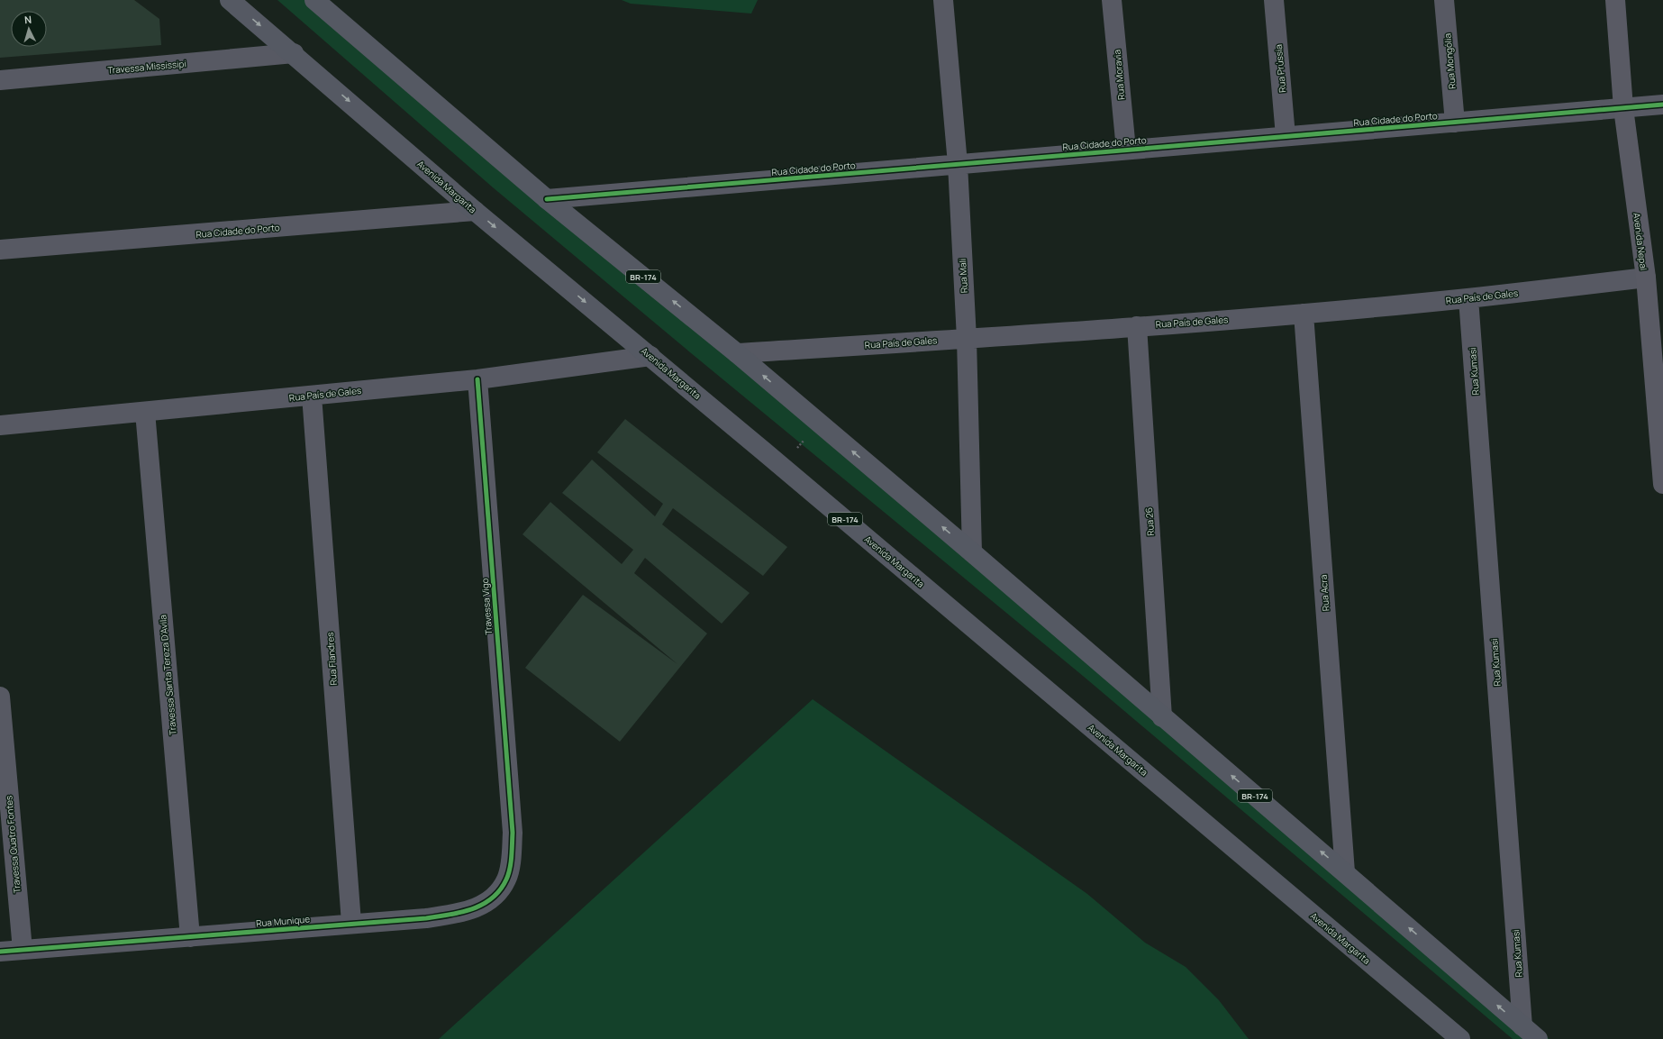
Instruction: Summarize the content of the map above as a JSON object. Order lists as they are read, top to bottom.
{
  "streets": {
    "main road": ["Avenida Margarita", "BR-174"],
    "street": [
      "Rua Mongólia",
      "Travessa Mississipi",
      "Rua Prússia",
      "Rua Moravia",
      "Rua Cidade do Porto",
      "Avenida Nepal",
      "Rua Mali",
      "Rua País de Gales",
      "Rua Kumasi",
      "Rua 26",
      "Rua Acra",
      "Travessa Vigo",
      "Rua Flandres",
      "Travessa Santa Tereza D'Avila",
      "Travessa Quatro Fontes",
      "Rua Munique"
    ]
  },
  "crossings": [
    ["Rua Mongólia", "Rua Cidade do Porto"],
    ["Travessa Mississipi", "Avenida Margarita"],
    ["Rua Prússia", "Rua Cidade do Porto"],
    ["Rua Moravia", "Rua Cidade do Porto"],
    ["Rua Cidade do Porto", "Avenida Margarita"],
    ["Rua Cidade do Porto", "Avenida Nepal"],
    ["Rua Cidade do Porto", "Rua Mali"],
    ["Rua Cidade do Porto", "BR-174"],
    ["Avenida Margarita", "Rua País de Gales"],
    ["Avenida Nepal", "Rua País de Gales"],
    ["Rua Mali", "BR-174"],
    ["Rua Mali", "Rua País de Gales"],
    ["BR-174", "Rua País de Gales"],
    ["BR-174", "Rua Kumasi"],
    ["BR-174", "Rua 26"],
    ["BR-174", "Rua Acra"],
    ["Rua País de Gales", "Rua Kumasi"],
    ["Rua País de Gales", "Rua 26"],
    ["Rua País de Gales", "Rua Acra"],
    ["Rua País de Gales", "Travessa Vigo"],
    ["Rua País de Gales", "Rua Flandres"],
    ["Rua País de Gales", "Travessa Santa Tereza D'Avila"],
    ["Travessa Vigo", "Rua Munique"],
    ["Rua Flandres", "Rua Munique"],
    ["Travessa Santa Tereza D'Avila", "Rua Munique"],
    ["Travessa Quatro Fontes", "Rua Munique"]
  ],
  "north": "top"
}
